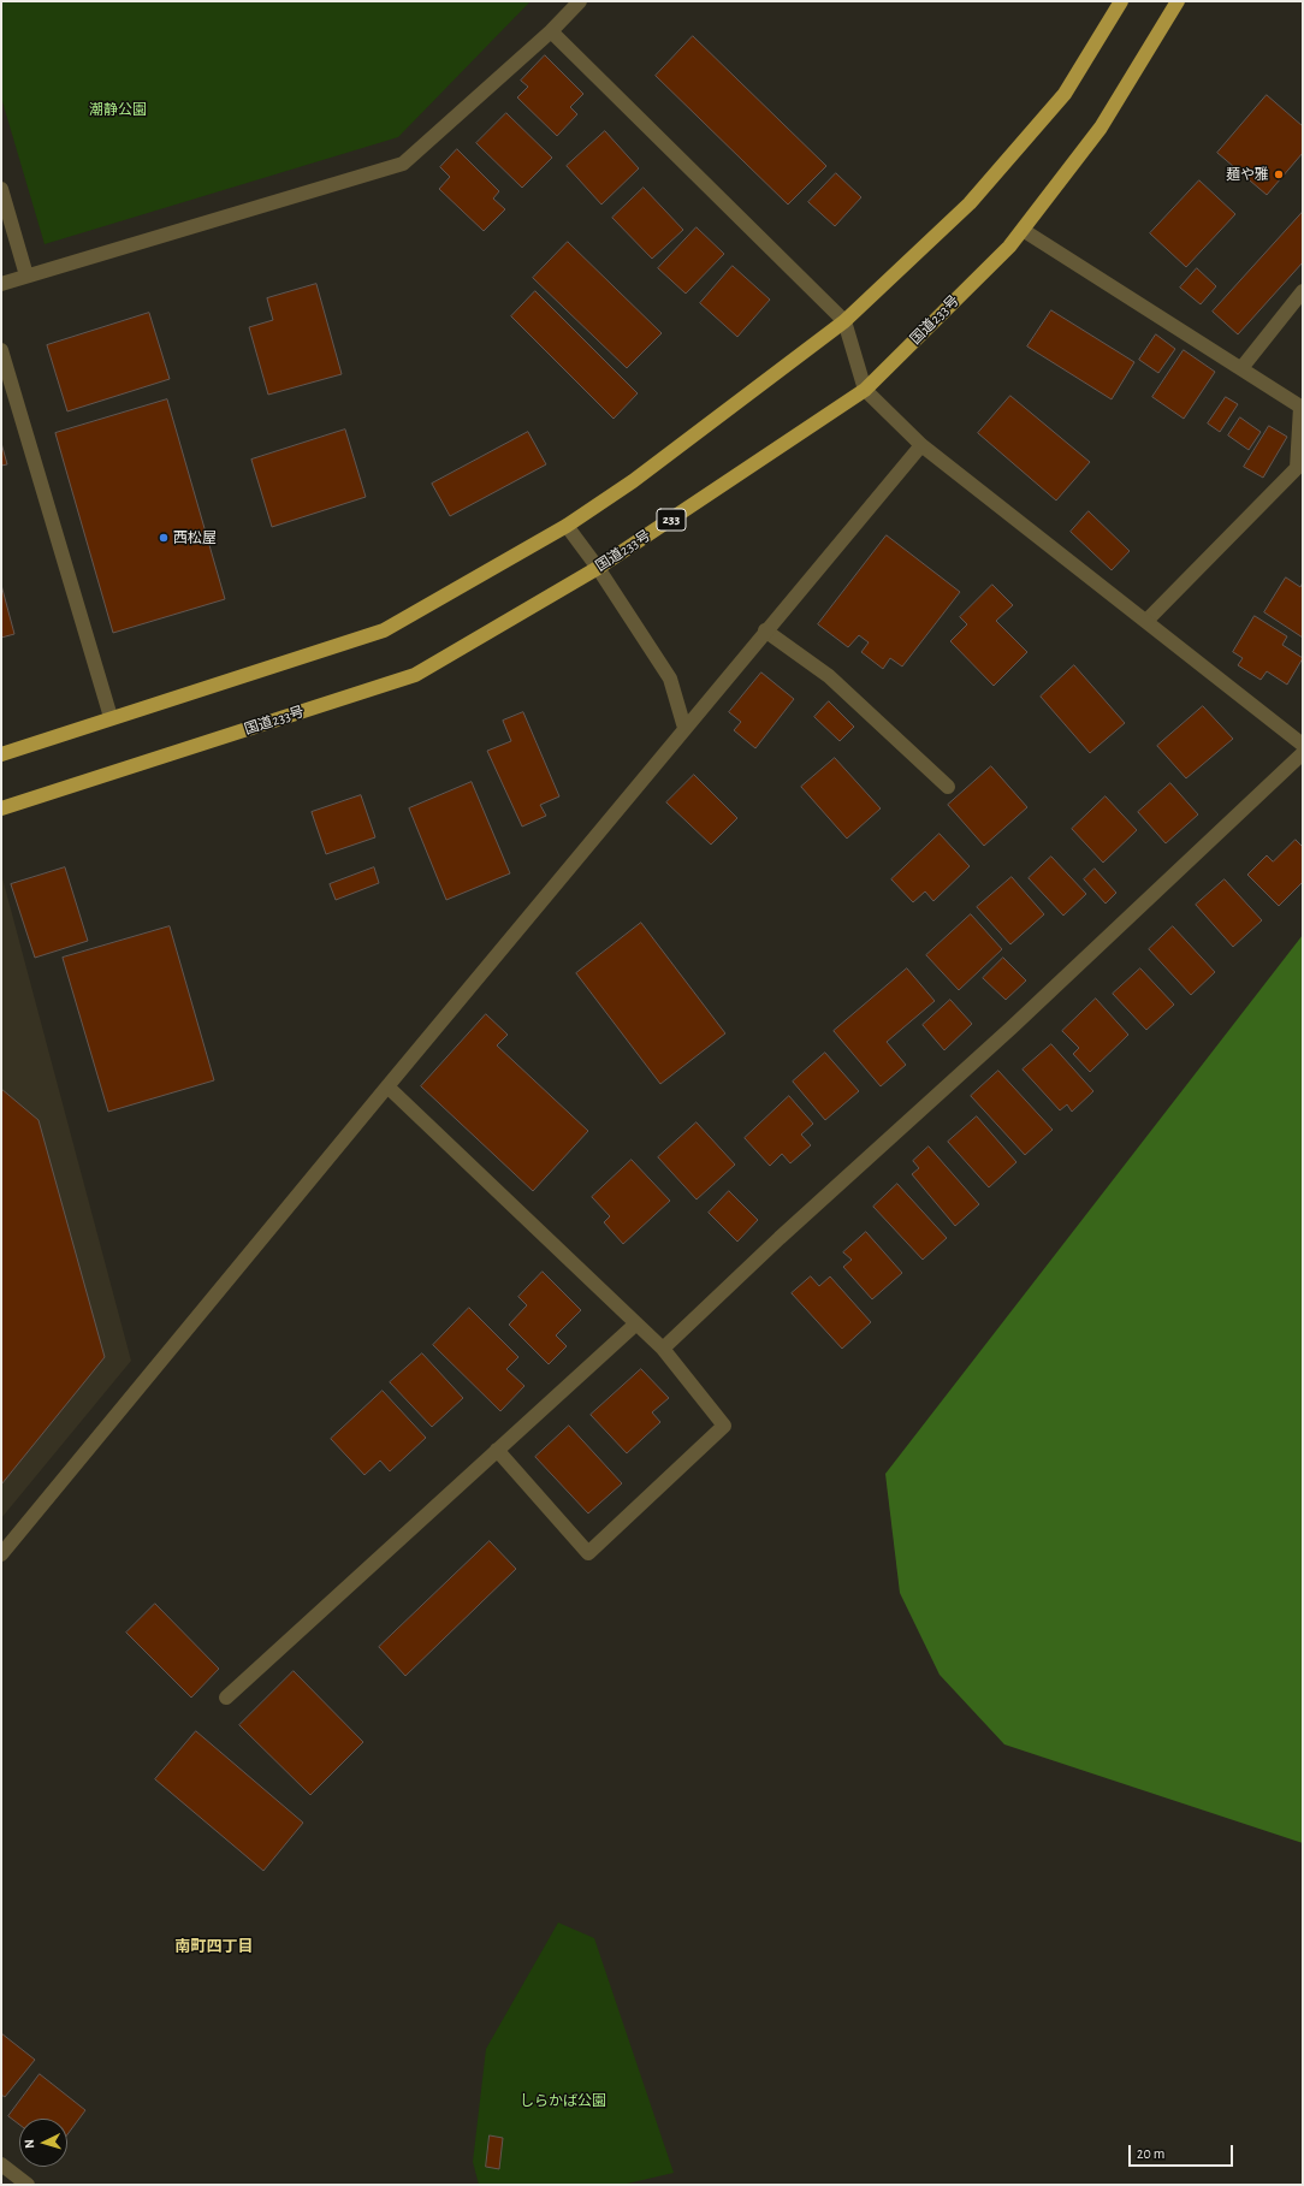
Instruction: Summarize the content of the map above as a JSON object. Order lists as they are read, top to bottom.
{
  "streets": {
    "highway": ["国道233号", "233"]
  },
  "districts": ["南町四丁目"],
  "parks": ["潮静公園", "しらかば公園"],
  "places": ["麺や雅", "西松屋"],
  "scale_bar": "20 m",
  "north": "left"
}
